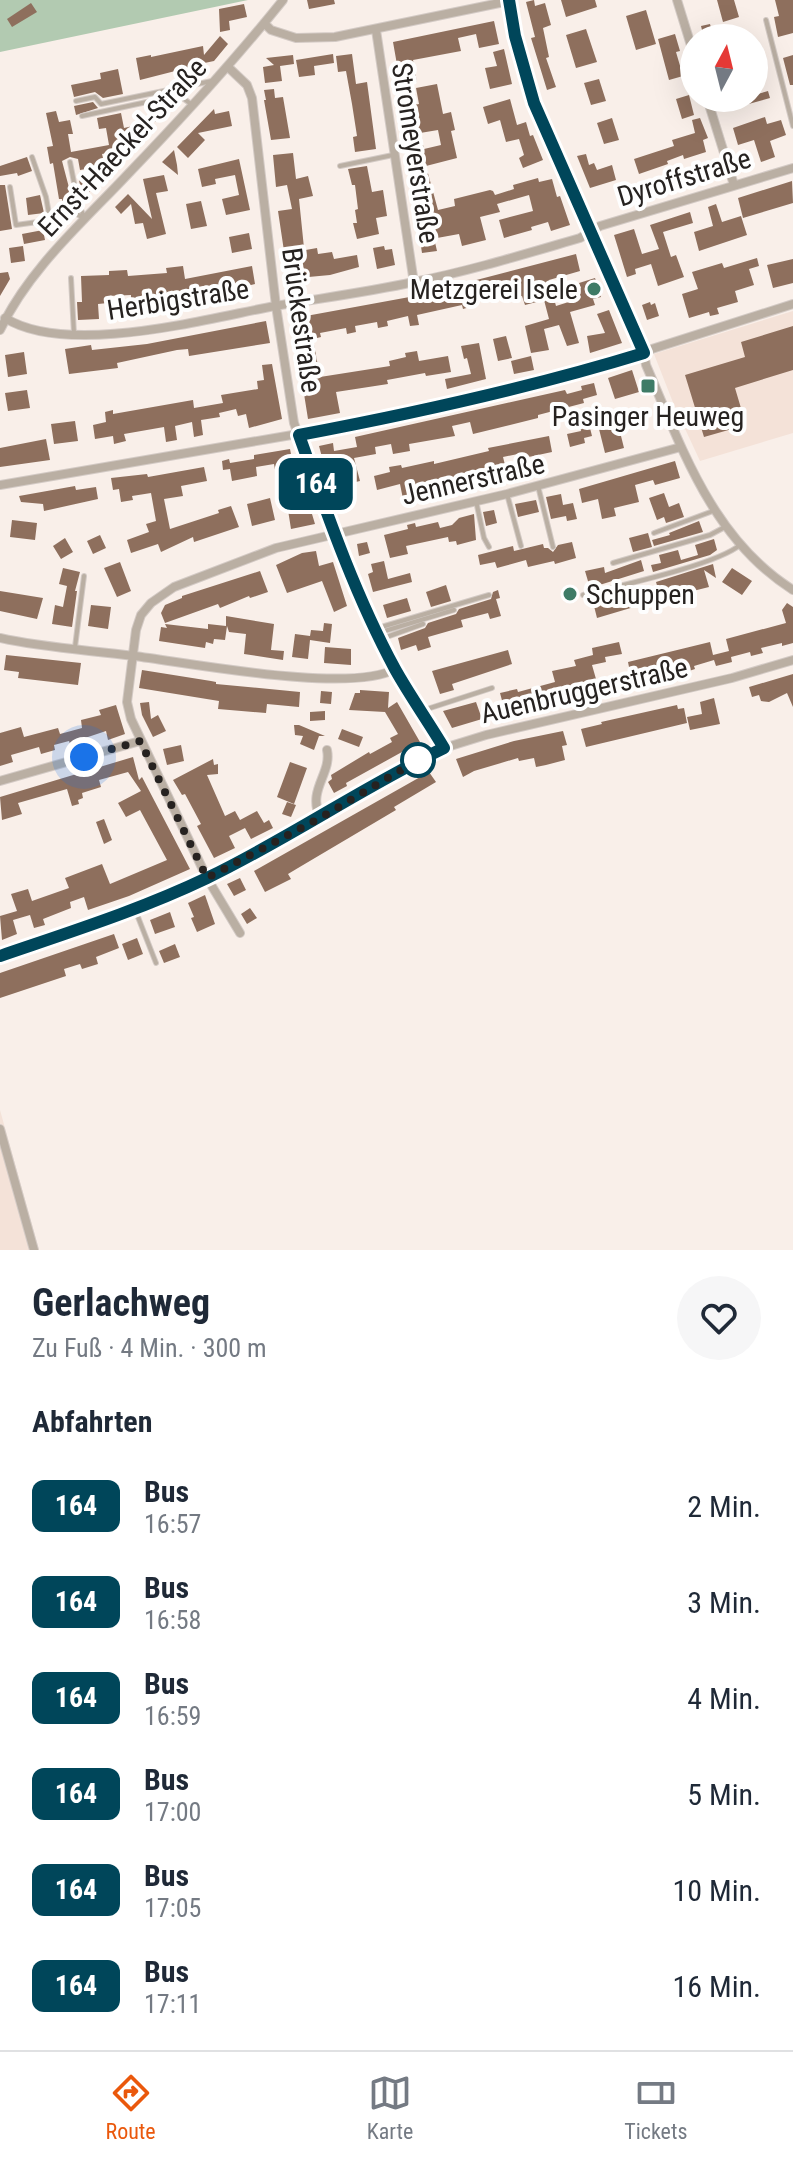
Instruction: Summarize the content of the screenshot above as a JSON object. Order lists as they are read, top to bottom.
{
  "streets": {
    "street": [
      "Ernst-Haeckel-Straße",
      "Stromeyerstraße",
      "Dyroffstraße",
      "Herbigstraße",
      "Brückestraße",
      "Jennerstraße",
      "Auenbruggerstraße"
    ]
  },
  "crossings": [
    ["Ernst-Haeckel-Straße", "Herbigstraße"],
    ["Ernst-Haeckel-Straße", "Brückestraße"],
    ["Stromeyerstraße", "Herbigstraße"],
    ["Dyroffstraße", "Herbigstraße"],
    ["Herbigstraße", "Brückestraße"],
    ["Brückestraße", "Jennerstraße"],
    ["Brückestraße", "Auenbruggerstraße"],
    ["Jennerstraße", "Auenbruggerstraße"]
  ],
  "places": {
    "other": ["Metzgerei Isele", "Schuppen"],
    "transit": ["Pasinger Heuweg"]
  },
  "lines": ["bus line 164"],
  "north": "top",
  "page": {
    "on_map": "164",
    "heading": [
      ["Gerlachweg", "Zu Fuß · 4 Min. · 300 m"],
      "Abfahrten"
    ],
    "list": [
      {
        "mark": "164",
        "name": "Bus",
        "note": "16:57",
        "value": "2 Min."
      },
      {
        "mark": "164",
        "name": "Bus",
        "note": "16:58",
        "value": "3 Min."
      },
      {
        "mark": "164",
        "name": "Bus",
        "note": "16:59",
        "value": "4 Min."
      },
      {
        "mark": "164",
        "name": "Bus",
        "note": "17:00",
        "value": "5 Min."
      },
      {
        "mark": "164",
        "name": "Bus",
        "note": "17:05",
        "value": "10 Min."
      },
      {
        "mark": "164",
        "name": "Bus",
        "note": "17:11",
        "value": "16 Min."
      }
    ],
    "tabs": ["Route", "Karte", "Tickets"]
  }
}
